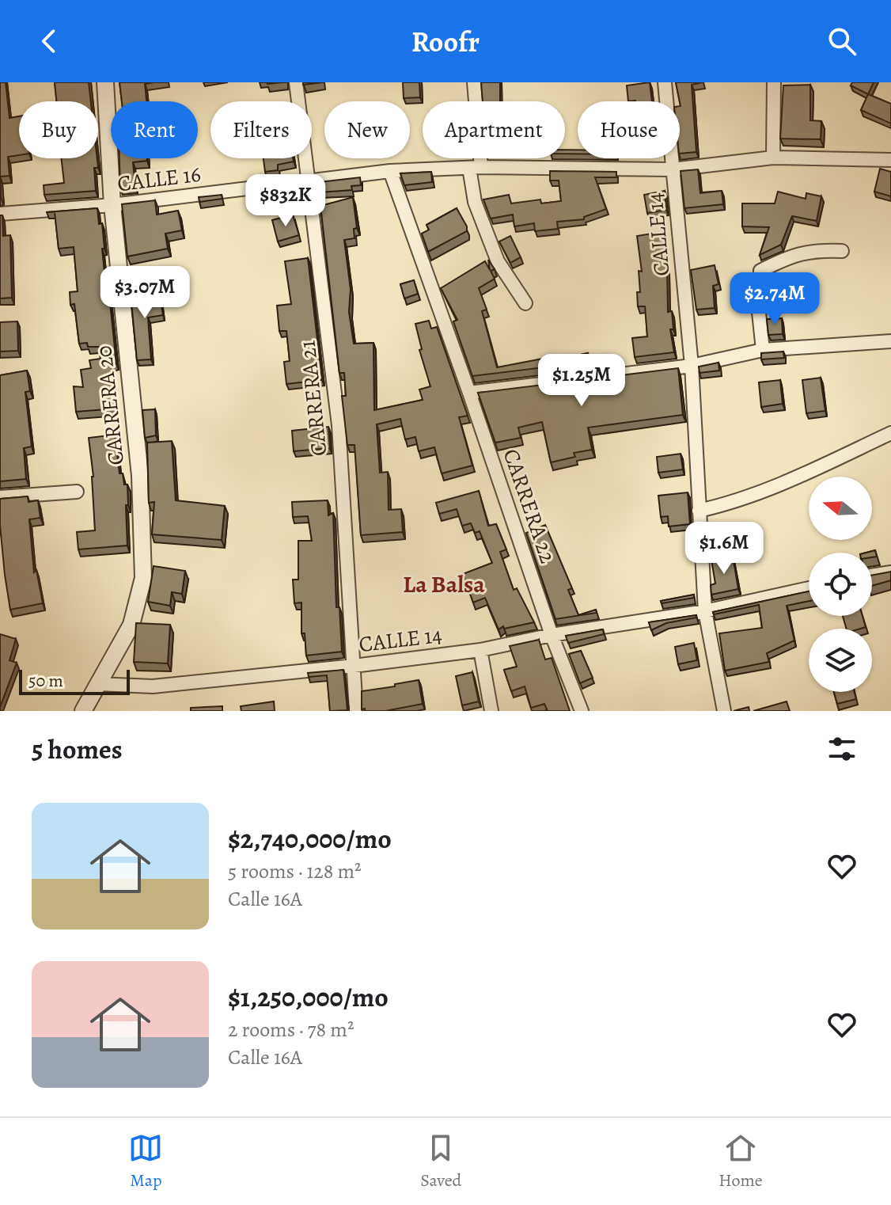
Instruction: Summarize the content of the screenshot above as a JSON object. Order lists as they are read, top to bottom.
{
  "streets": {
    "street": [
      "CALLE 16",
      "CALLE 14",
      "CARRERA 21",
      "CARRERA 20",
      "CARRERA 22"
    ]
  },
  "crossings": [
    ["CALLE 16", "CALLE 14"],
    ["CALLE 16", "CARRERA 21"],
    ["CALLE 16", "CARRERA 20"],
    ["CALLE 16", "CARRERA 22"],
    ["CALLE 14", "CARRERA 21"],
    ["CALLE 14", "CARRERA 20"],
    ["CALLE 14", "CARRERA 22"]
  ],
  "districts": ["La Balsa"],
  "scale_bar": "50 m",
  "north": "left",
  "page": {
    "header": "Roofr",
    "chip": [
      "Buy",
      "Rent",
      "Filters",
      "New",
      "Apartment",
      "House"
    ],
    "price": [
      "$832K",
      "$3.07M",
      "$2.74M",
      "$1.25M",
      "$1.6M"
    ],
    "scale": "50 m",
    "heading": "5 homes",
    "list": [
      {
        "name": "$2,740,000/mo",
        "note": "5 rooms · 128 m² · Calle 16A"
      },
      {
        "name": "$1,250,000/mo",
        "note": "2 rooms · 78 m² · Calle 16A"
      }
    ],
    "tabs": ["Map", "Saved", "Home"]
  }
}
